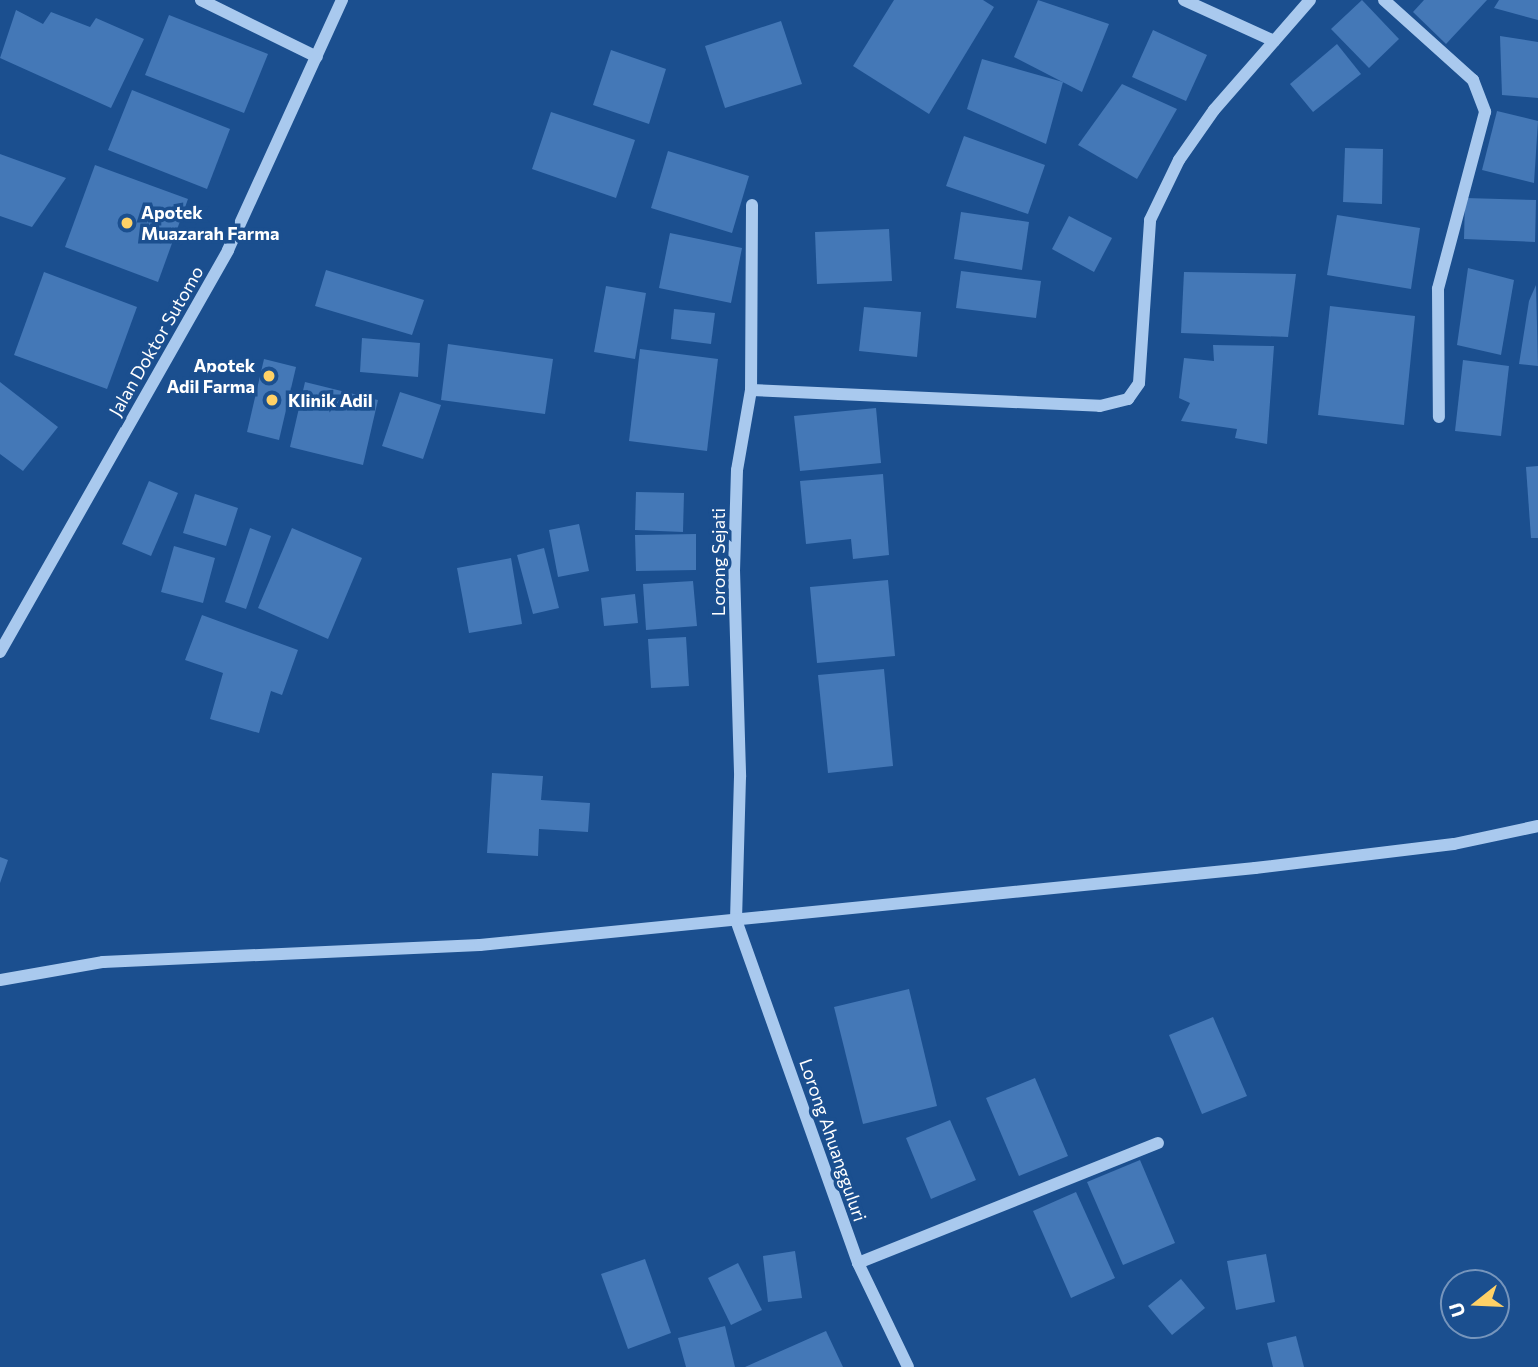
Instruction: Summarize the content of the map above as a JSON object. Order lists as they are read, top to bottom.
{
  "streets": {
    "street": ["Jalan Doktor Sutomo", "Lorong Sejati", "Lorong Ahuangguluri"]
  },
  "crossings": [
    ["Lorong Sejati", "Lorong Ahuangguluri"]
  ],
  "places": ["Apotek Muazarah Farma", "Apotek Adil Farma", "Klinik Adil"],
  "north": "left"
}
